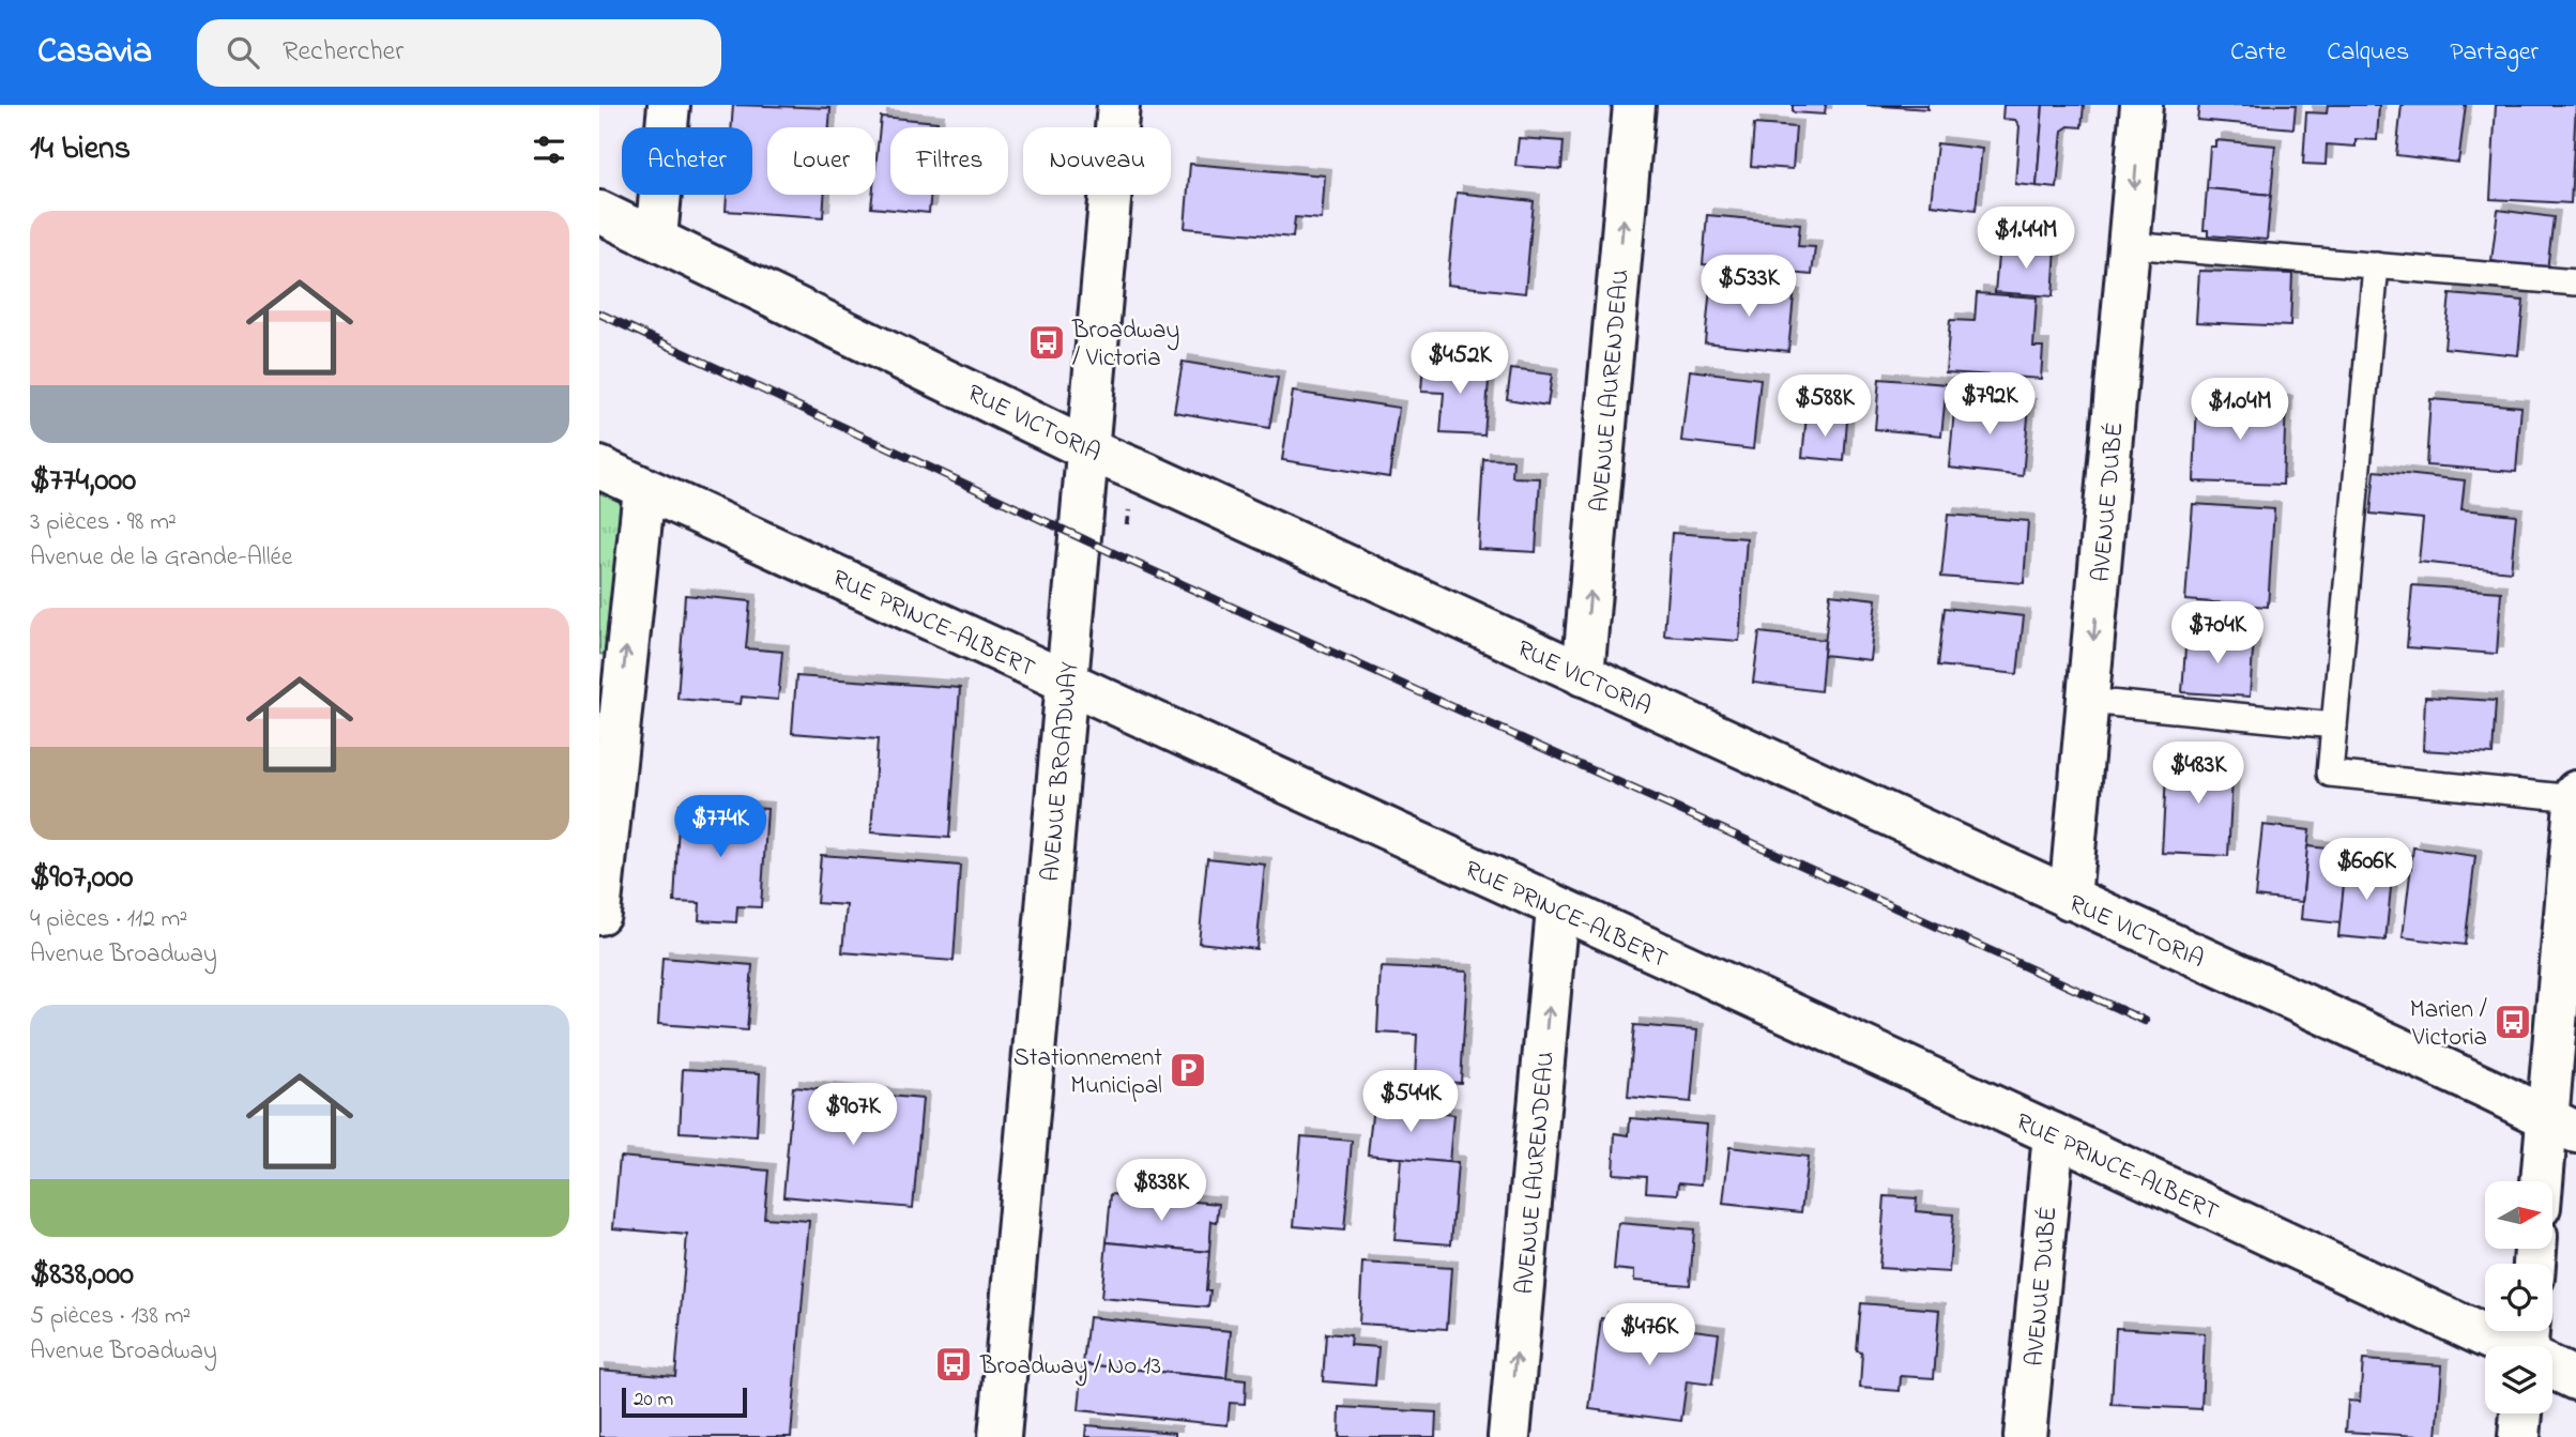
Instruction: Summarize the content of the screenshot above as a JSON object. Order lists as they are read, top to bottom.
{
  "streets": {
    "street": [
      "AVENUE LAURENDEAU",
      "RUE VICTORIA",
      "AVENUE DUBÉ",
      "RUE PRINCE-ALBERT",
      "AVENUE BROADWAY"
    ]
  },
  "crossings": [
    ["AVENUE LAURENDEAU", "RUE VICTORIA"],
    ["AVENUE LAURENDEAU", "RUE PRINCE-ALBERT"],
    ["RUE VICTORIA", "AVENUE DUBÉ"],
    ["RUE VICTORIA", "AVENUE BROADWAY"],
    ["AVENUE DUBÉ", "RUE PRINCE-ALBERT"],
    ["RUE PRINCE-ALBERT", "AVENUE BROADWAY"]
  ],
  "one_way": ["AVENUE LAURENDEAU", "AVENUE DUBÉ"],
  "places": {
    "bus stop": ["Broadway / Victoria", "Marien / Victoria", "Broadway / No 13"],
    "parking": ["Stationnement Municipal"]
  },
  "scale_bar": "20 m",
  "north": "right",
  "page": {
    "header": "Casavia",
    "search": "Rechercher",
    "nav": ["Carte", "Calques", "Partager"],
    "heading": "14 biens",
    "chip": [
      "Acheter",
      "Louer",
      "Filtres",
      "Nouveau"
    ],
    "list": [
      {
        "name": "$774,000",
        "note": "3 pièces · 98 m² · Avenue de la Grande-Allée"
      },
      {
        "name": "$907,000",
        "note": "4 pièces · 112 m² · Avenue Broadway"
      },
      {
        "name": "$838,000",
        "note": "5 pièces · 138 m² · Avenue Broadway"
      }
    ],
    "price": [
      "$1.44M",
      "$533K",
      "$452K",
      "$792K",
      "$588K",
      "$1.04M",
      "$704K",
      "$483K",
      "$774K",
      "$606K",
      "$544K",
      "$907K",
      "$838K",
      "$476K"
    ],
    "scale": "20 m"
  }
}
